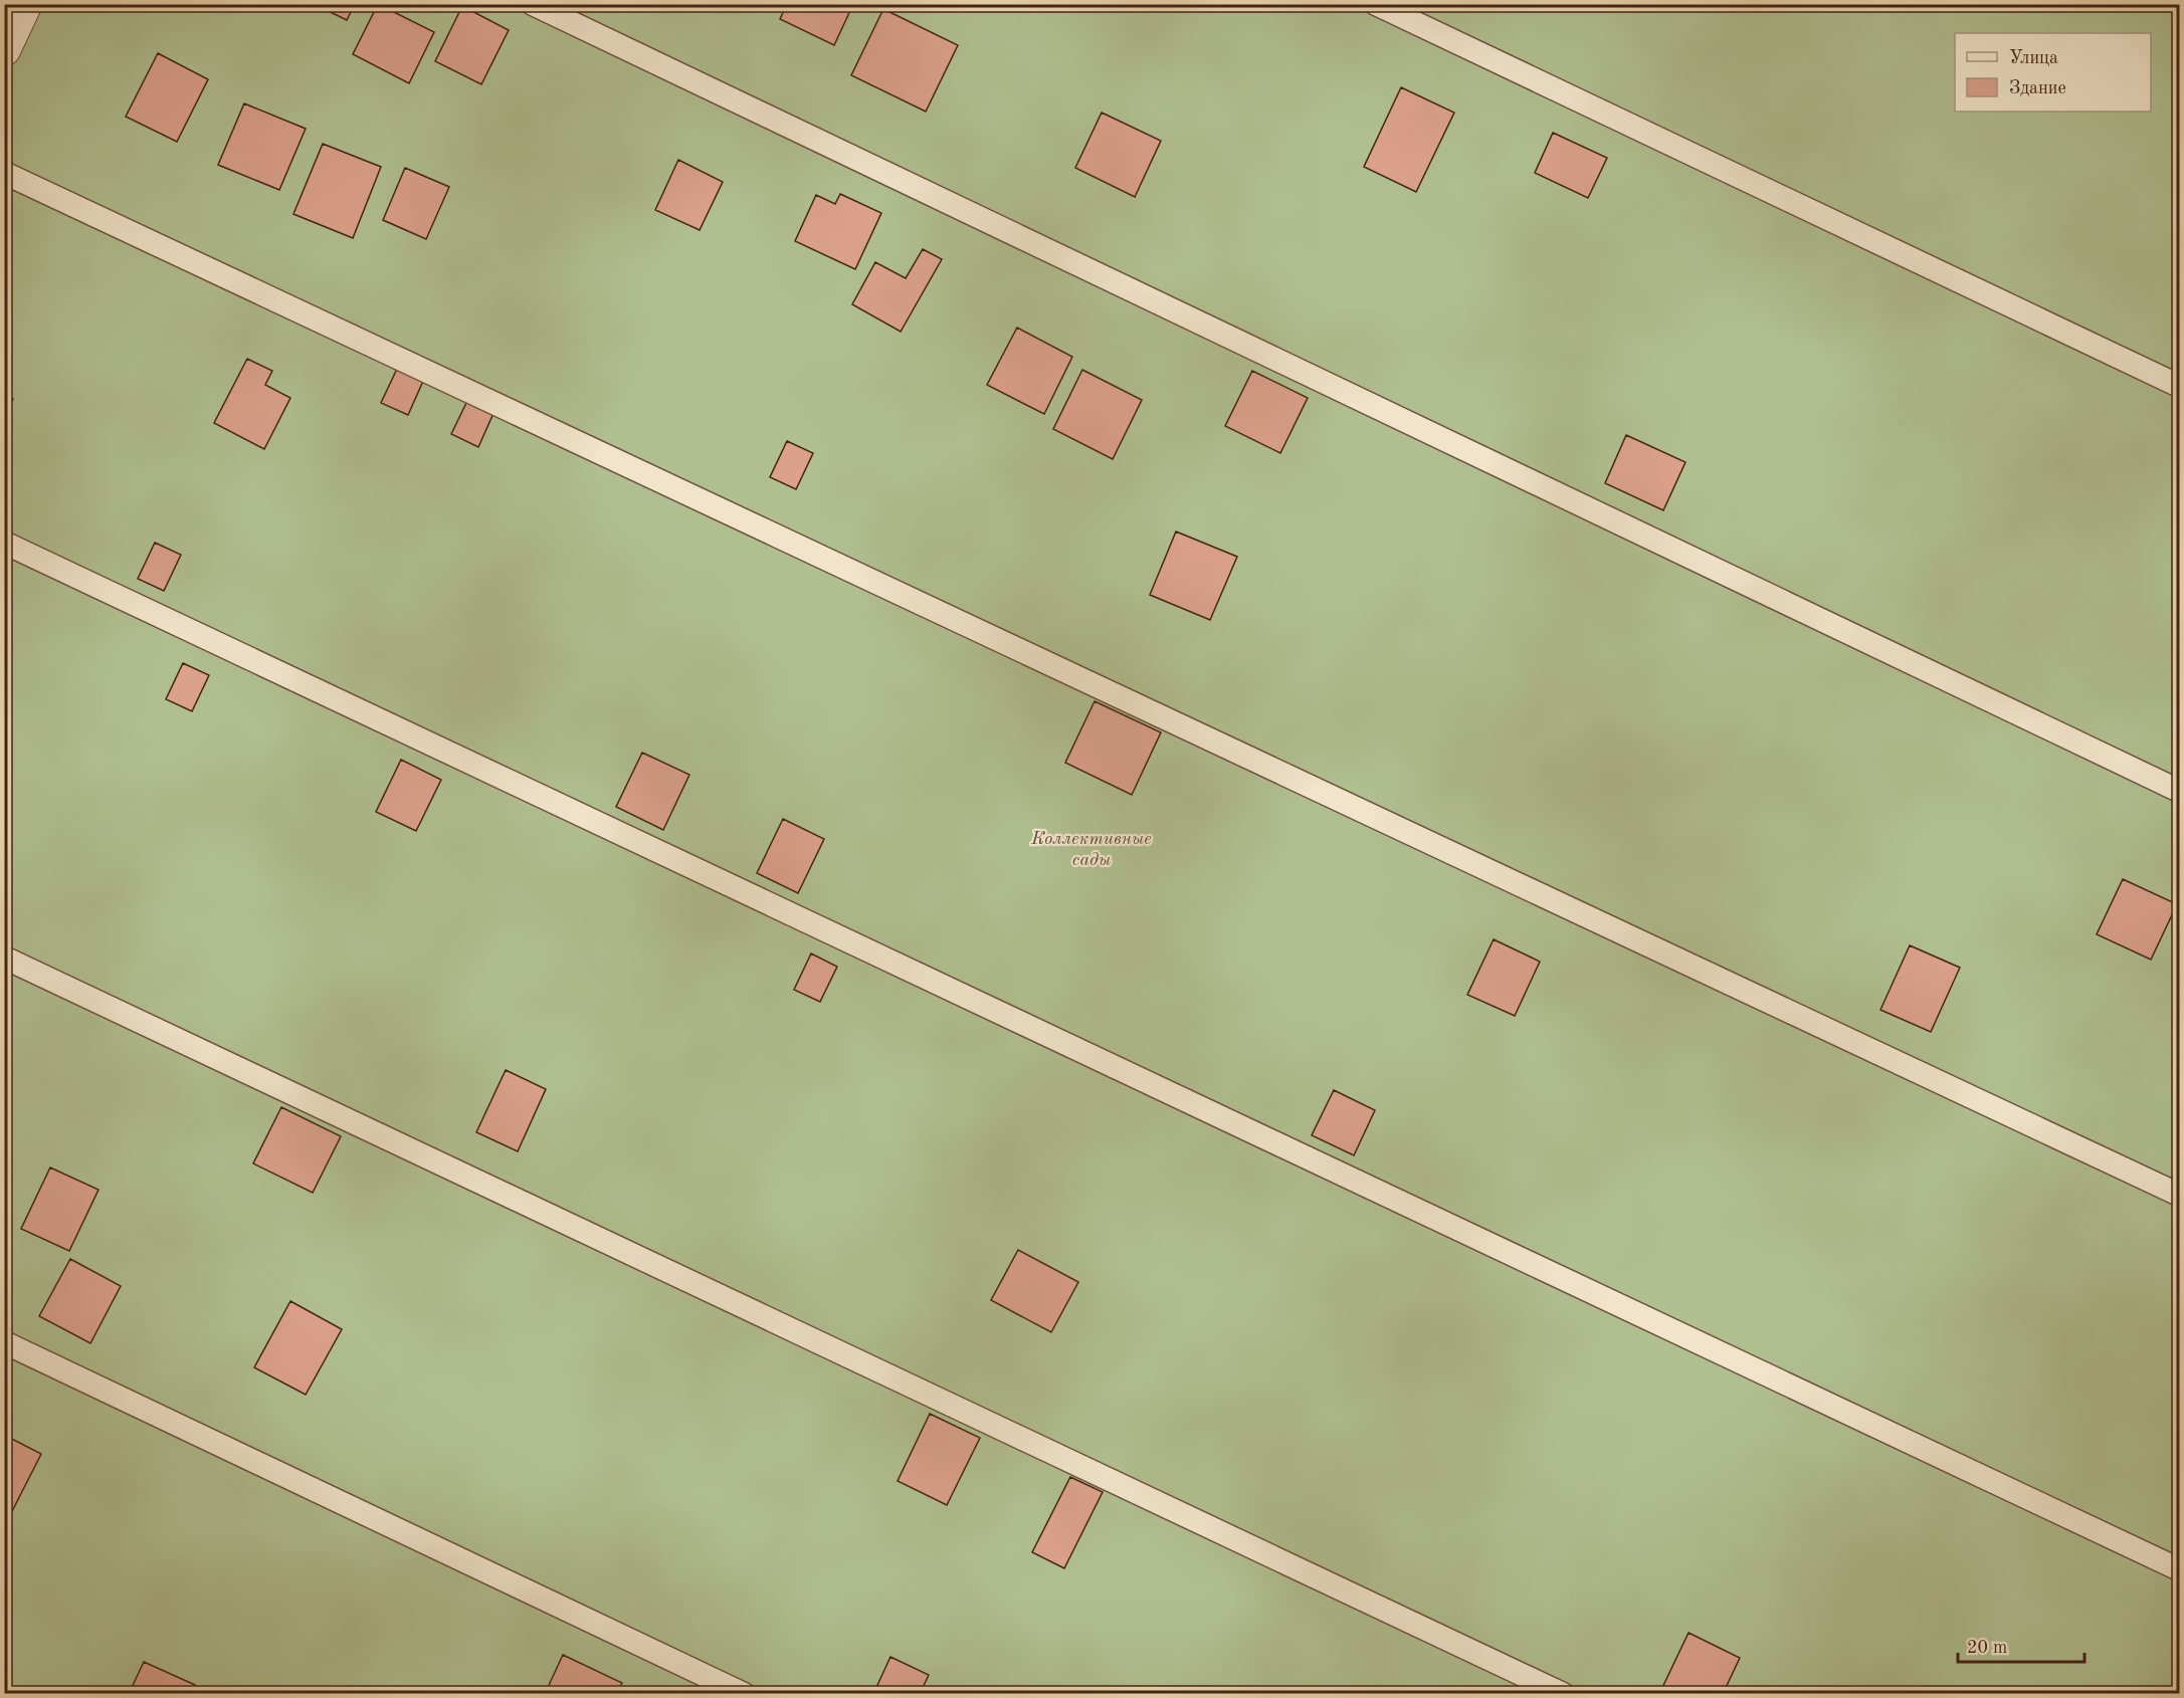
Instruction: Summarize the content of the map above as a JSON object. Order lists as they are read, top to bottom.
{
  "parks": ["Коллективные сады"],
  "legend": ["Улица", "Здание"],
  "scale_bar": "20 m"
}
